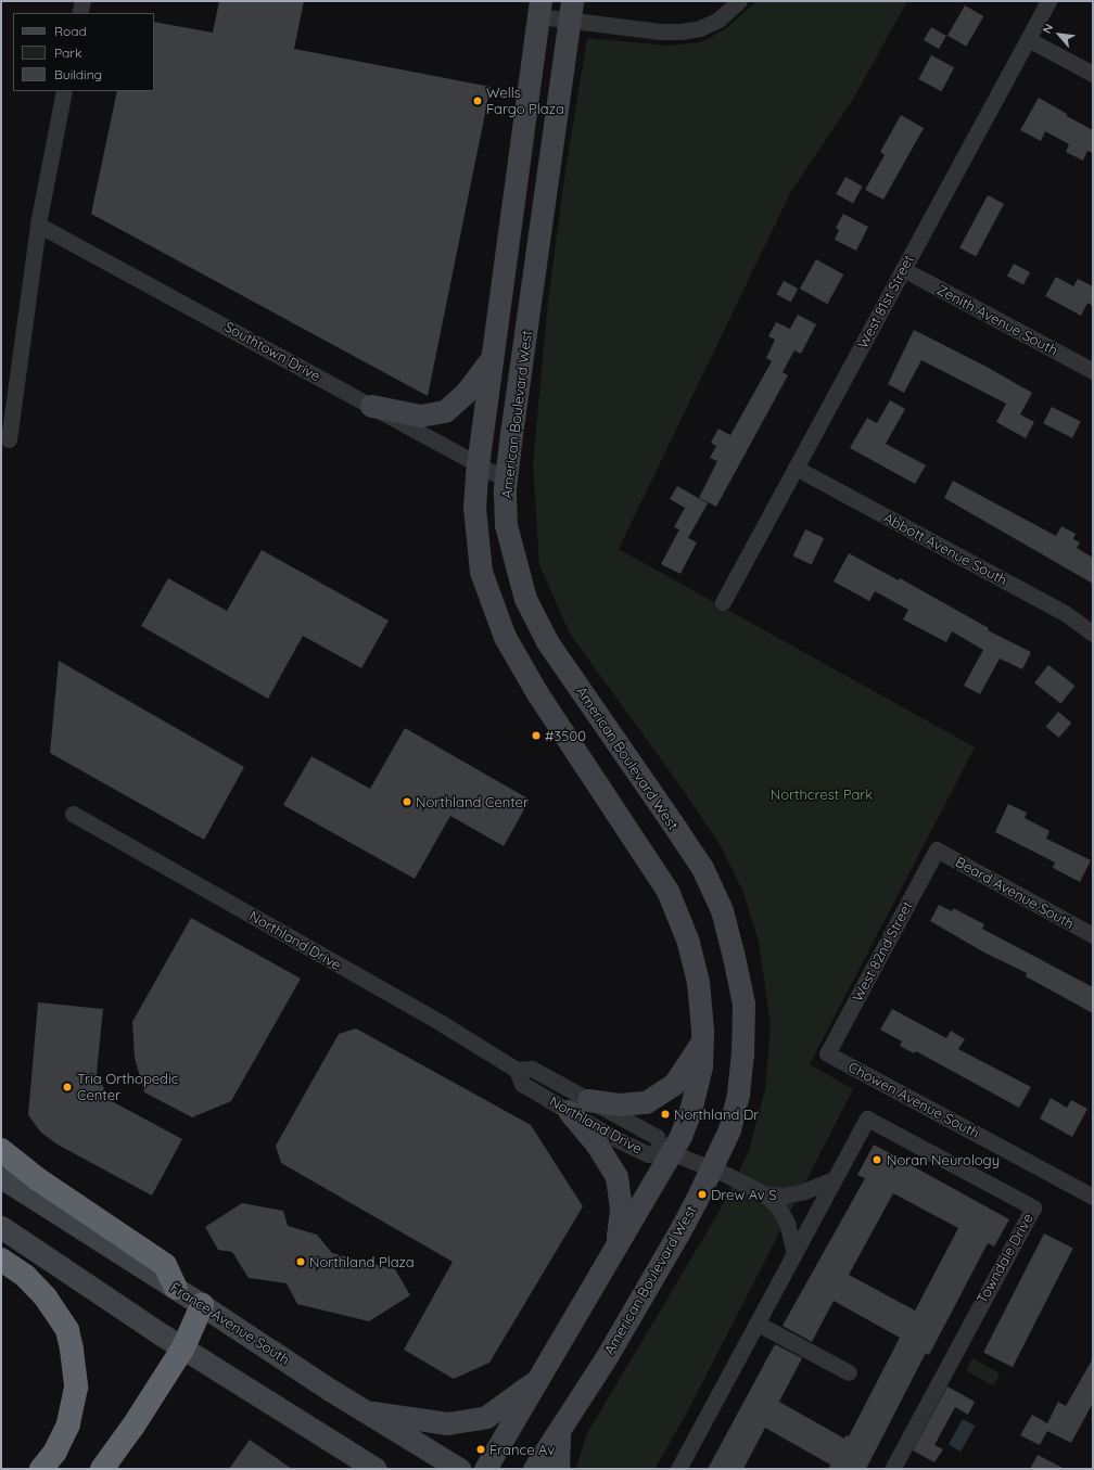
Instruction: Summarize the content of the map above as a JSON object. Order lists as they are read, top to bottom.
{
  "streets": {
    "main road": ["American Boulevard West", "France Avenue South"],
    "street": [
      "West 81st Street",
      "Zenith Avenue South",
      "Southtown Drive",
      "Abbott Avenue South",
      "Beard Avenue South",
      "Northland Drive",
      "West 82nd Street",
      "Chowen Avenue South",
      "Towndale Drive"
    ]
  },
  "crossings": [
    ["West 81st Street", "Zenith Avenue South"],
    ["West 81st Street", "Abbott Avenue South"],
    ["Southtown Drive", "American Boulevard West"],
    ["American Boulevard West", "Northland Drive"],
    ["Beard Avenue South", "West 82nd Street"],
    ["West 82nd Street", "Chowen Avenue South"]
  ],
  "parks": ["Northcrest Park"],
  "places": [
    "Wells Fargo Plaza",
    "#3500",
    "Northland Center",
    "Tria Orthopedic Center",
    "Northland Dr",
    "Noran Neurology",
    "Drew Av S",
    "Northland Plaza",
    "France Av"
  ],
  "legend": ["Road", "Park", "Building"],
  "north": "top left"
}
